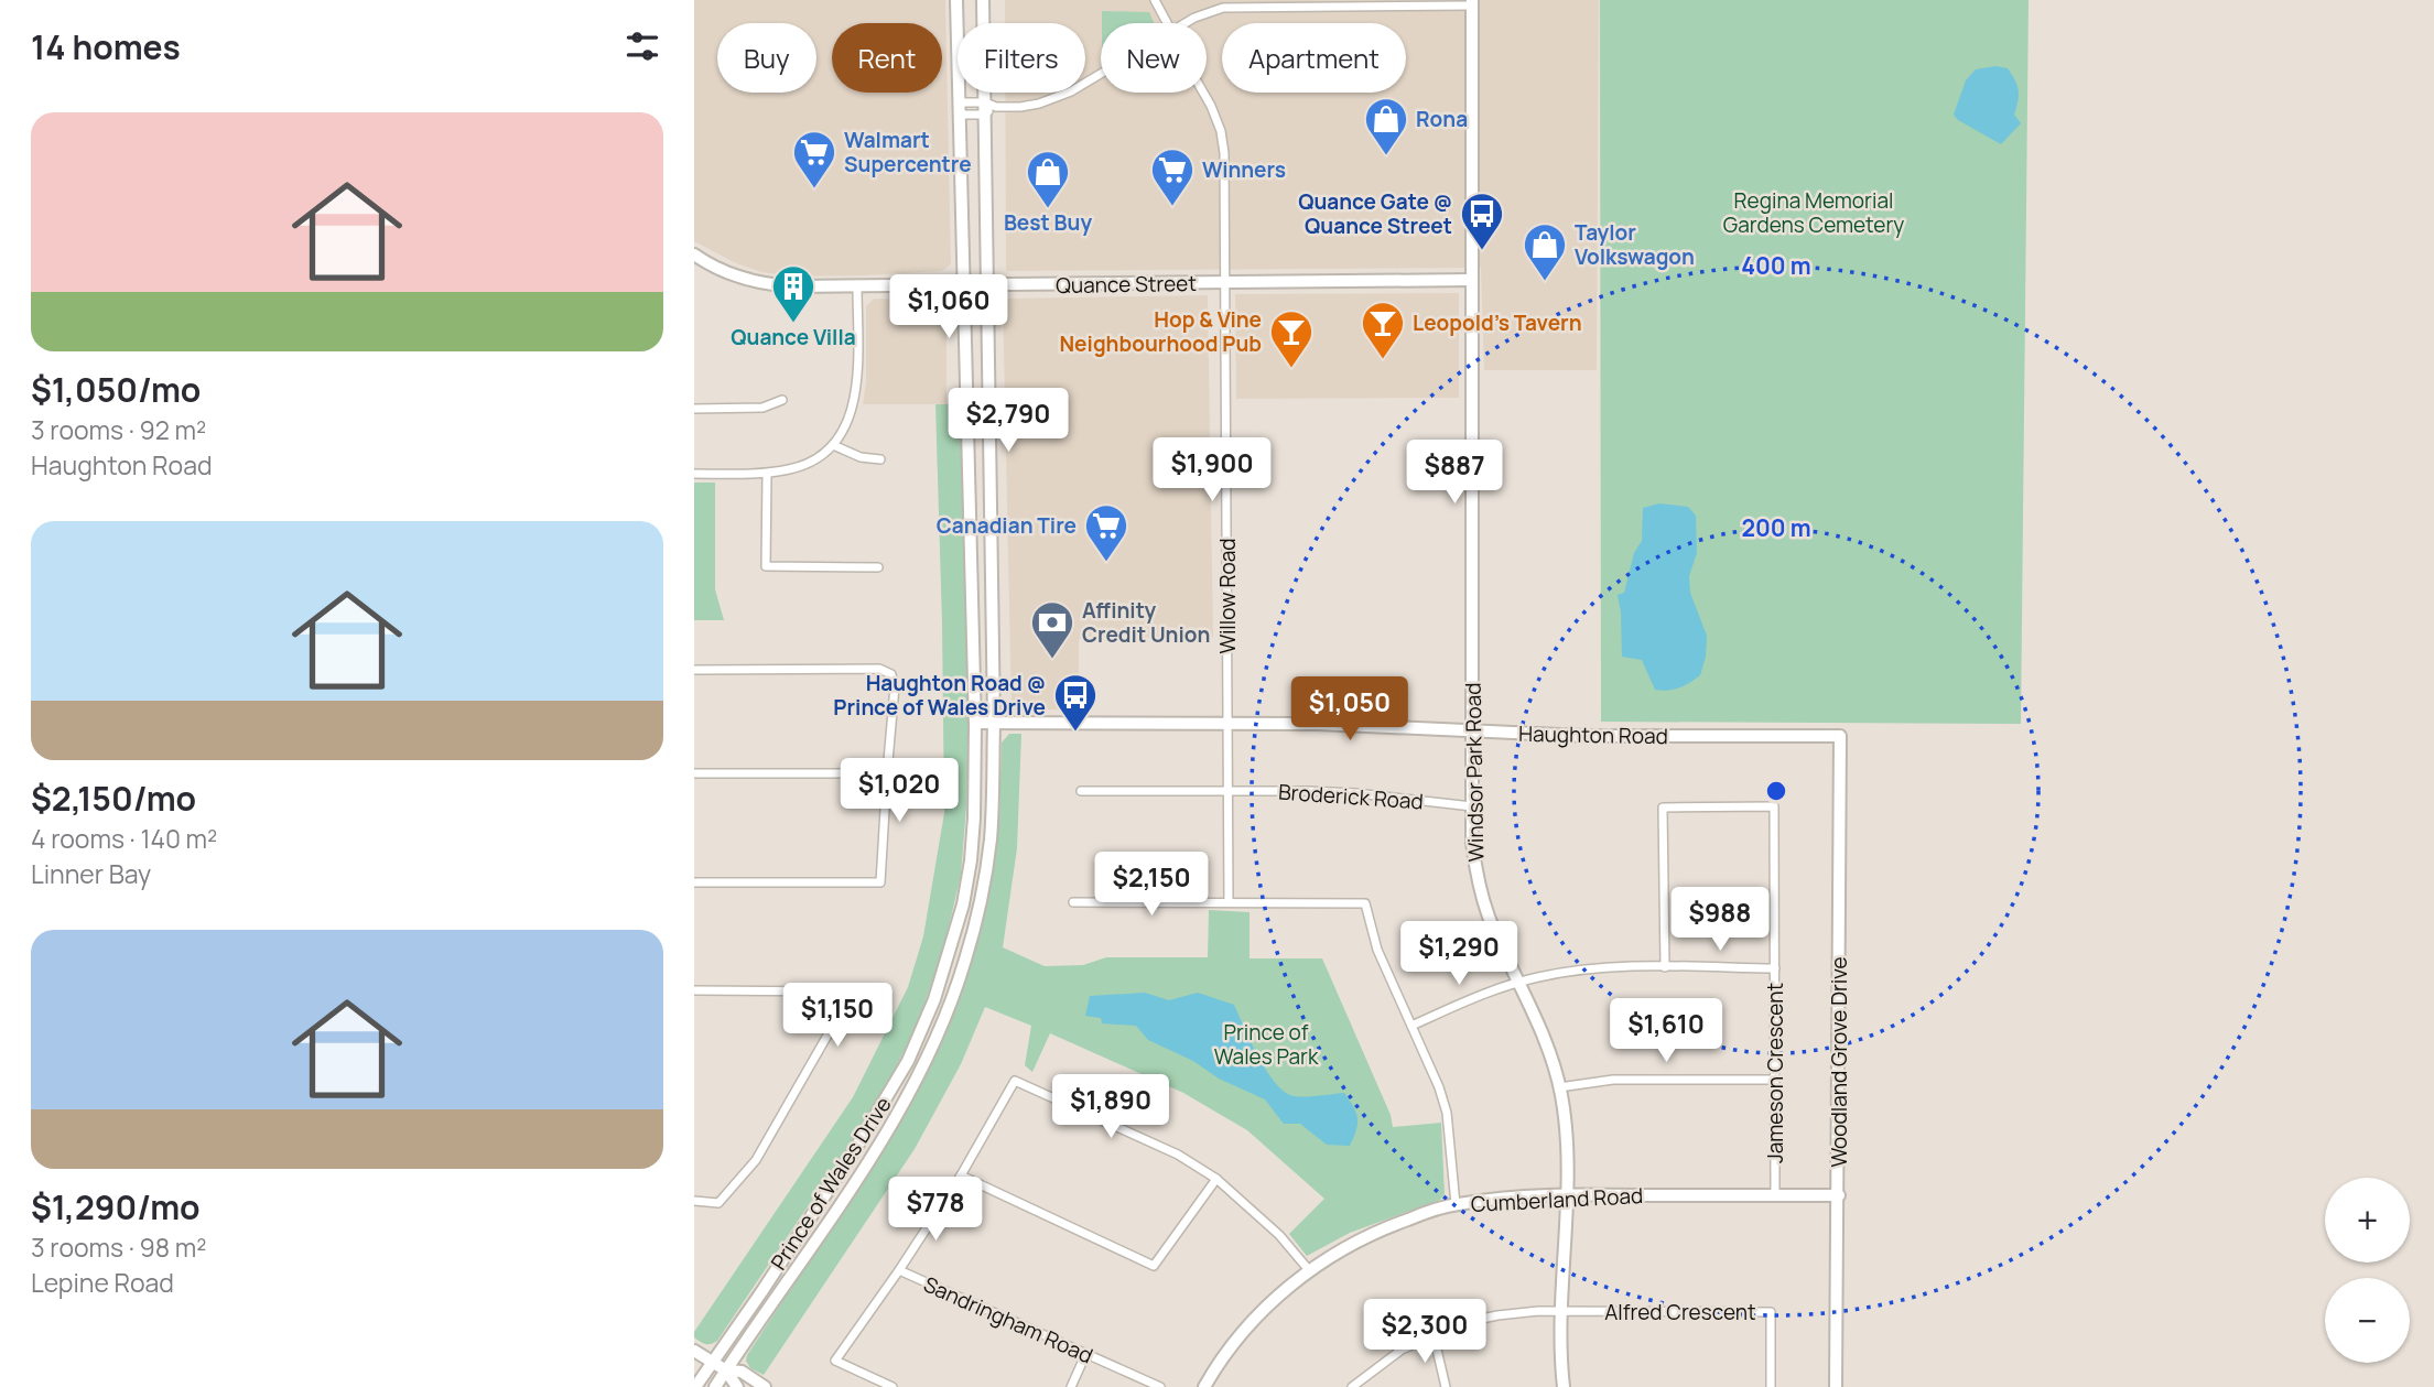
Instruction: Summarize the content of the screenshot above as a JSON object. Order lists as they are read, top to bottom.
{
  "streets": {
    "street": [
      "Quance Street",
      "Willow Road",
      "Haughton Road",
      "Windsor Park Road",
      "Broderick Road",
      "Woodland Grove Drive",
      "Jameson Crescent",
      "Prince of Wales Drive",
      "Cumberland Road",
      "Alfred Crescent",
      "Sandringham Road"
    ]
  },
  "crossings": [
    ["Quance Street", "Willow Road"],
    ["Quance Street", "Windsor Park Road"],
    ["Quance Street", "Prince of Wales Drive"],
    ["Willow Road", "Haughton Road"],
    ["Willow Road", "Broderick Road"],
    ["Haughton Road", "Windsor Park Road"],
    ["Haughton Road", "Woodland Grove Drive"],
    ["Haughton Road", "Prince of Wales Drive"],
    ["Windsor Park Road", "Broderick Road"],
    ["Windsor Park Road", "Cumberland Road"],
    ["Windsor Park Road", "Alfred Crescent"],
    ["Woodland Grove Drive", "Cumberland Road"],
    ["Jameson Crescent", "Cumberland Road"]
  ],
  "parks": ["Regina Memorial Gardens Cemetery", "Prince of Wales Park"],
  "places": {
    "shop": ["Rona", "Best Buy", "Taylor Volkswagon"],
    "supermarket": ["Walmart Supercentre", "Winners", "Canadian Tire"],
    "bus stop": ["Quance Gate @ Quance Street", "Haughton Road @ Prince of Wales Drive"],
    "building": ["Quance Villa"],
    "bar": ["Leopold’s Tavern", "Hop & Vine Neighbourhood Pub"],
    "bank": ["Affinity Credit Union"]
  },
  "page": {
    "heading": "14 homes",
    "chip": [
      "Buy",
      "Rent",
      "Filters",
      "New",
      "Apartment"
    ],
    "list": [
      {
        "name": "$1,050/mo",
        "note": "3 rooms · 92 m² · Haughton Road"
      },
      {
        "name": "$2,150/mo",
        "note": "4 rooms · 140 m² · Linner Bay"
      },
      {
        "name": "$1,290/mo",
        "note": "3 rooms · 98 m² · Lepine Road"
      }
    ],
    "price": [
      "$1,060",
      "$2,790",
      "$1,900",
      "$887",
      "$1,050",
      "$1,020",
      "$2,150",
      "$988",
      "$1,290",
      "$1,150",
      "$1,610",
      "$1,890",
      "$778",
      "$2,300"
    ],
    "map_buttons": ["+", "−"]
  },
  "rings": ["400 m", "200 m"]
}
